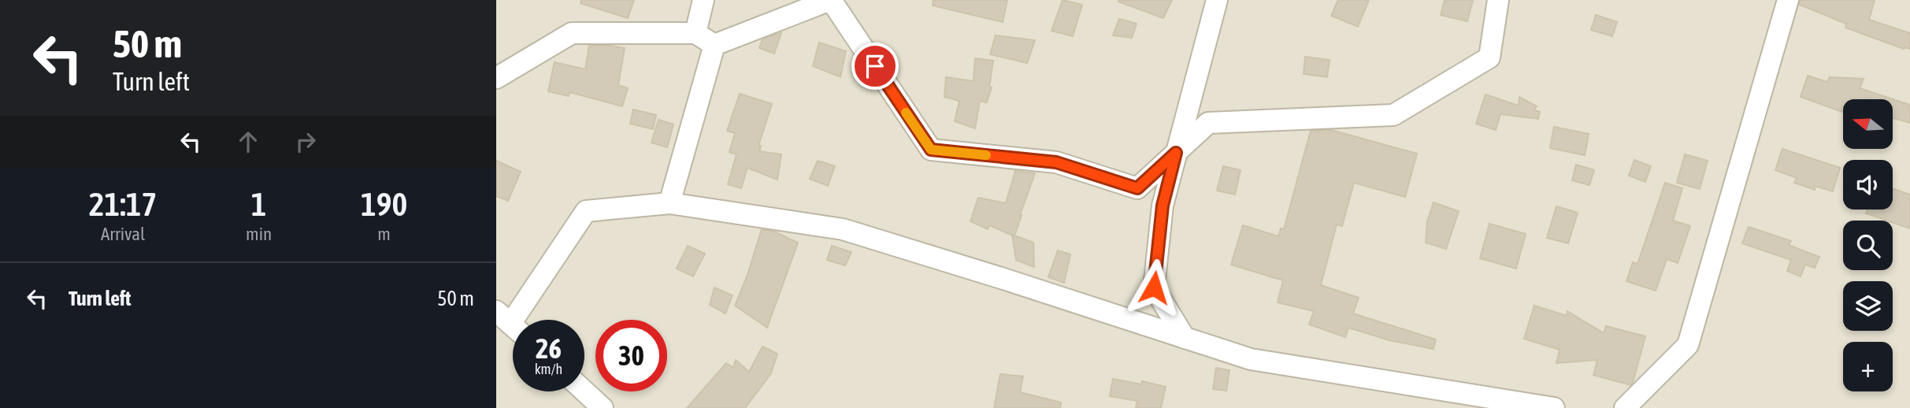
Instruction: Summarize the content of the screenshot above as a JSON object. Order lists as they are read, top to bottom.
{
  "north": "left",
  "page": {
    "turn": ["50 m", "Turn left"],
    "map_buttons": "+",
    "eta": [
      "21:17",
      "Arrival",
      "1",
      "min",
      "190",
      "m"
    ],
    "list": [
      {
        "name": "Turn left",
        "value": "50 m"
      }
    ],
    "speed": "26 km/h",
    "limit": "30"
  }
}
